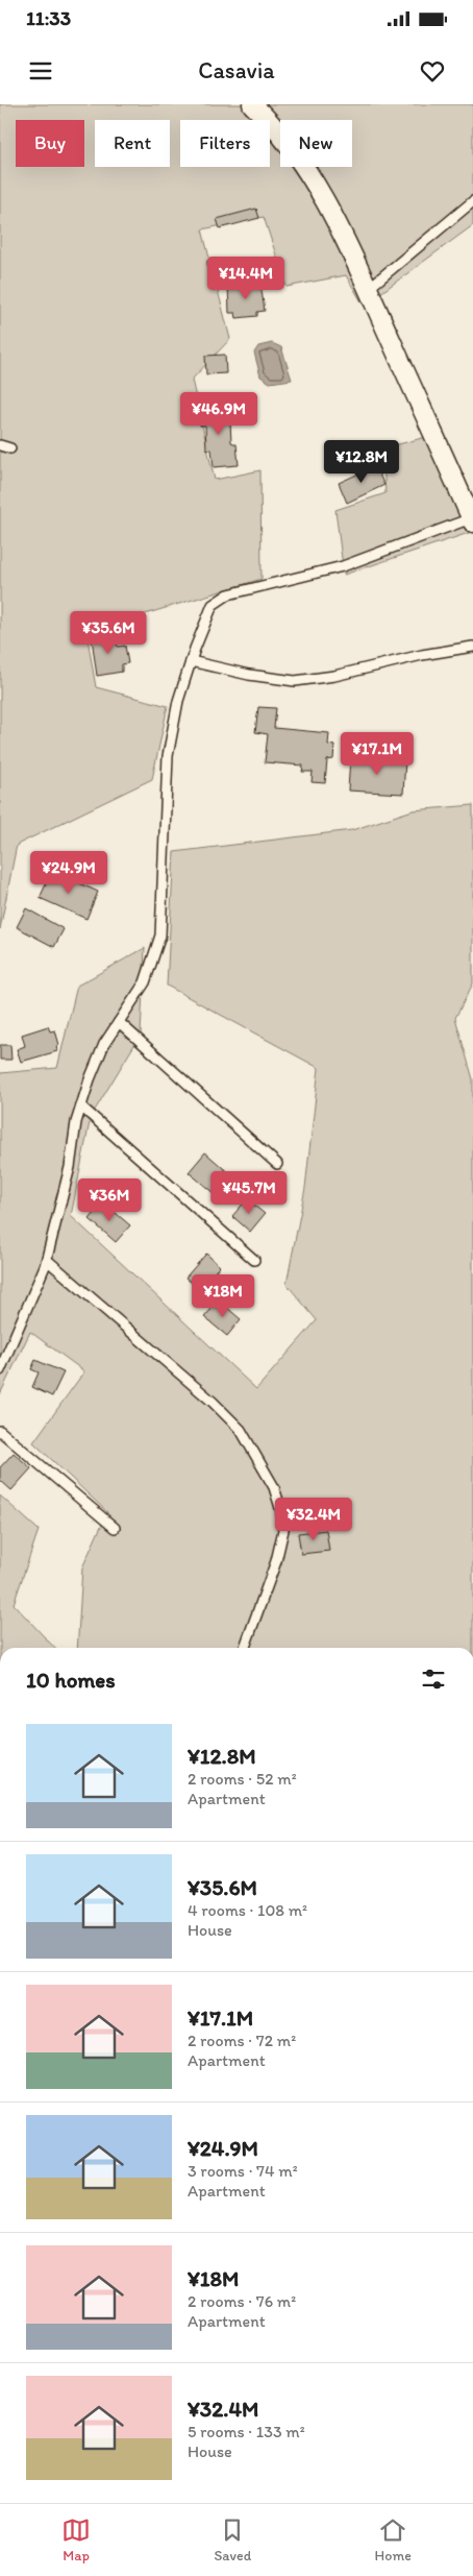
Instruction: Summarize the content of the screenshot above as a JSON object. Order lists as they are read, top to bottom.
{
  "page": {
    "status": "11:33",
    "header": "Casavia",
    "chip": [
      "Buy",
      "Rent",
      "Filters",
      "New"
    ],
    "price": [
      "¥14.4M",
      "¥46.9M",
      "¥12.8M",
      "¥35.6M",
      "¥17.1M",
      "¥24.9M",
      "¥45.7M",
      "¥36M",
      "¥18M",
      "¥32.4M"
    ],
    "heading": "10 homes",
    "list": [
      {
        "name": "¥12.8M",
        "note": "2 rooms · 52 m² · Apartment"
      },
      {
        "name": "¥35.6M",
        "note": "4 rooms · 108 m² · House"
      },
      {
        "name": "¥17.1M",
        "note": "2 rooms · 72 m² · Apartment"
      },
      {
        "name": "¥24.9M",
        "note": "3 rooms · 74 m² · Apartment"
      },
      {
        "name": "¥18M",
        "note": "2 rooms · 76 m² · Apartment"
      },
      {
        "name": "¥32.4M",
        "note": "5 rooms · 133 m² · House"
      }
    ],
    "tabs": ["Map", "Saved", "Home"]
  }
}
